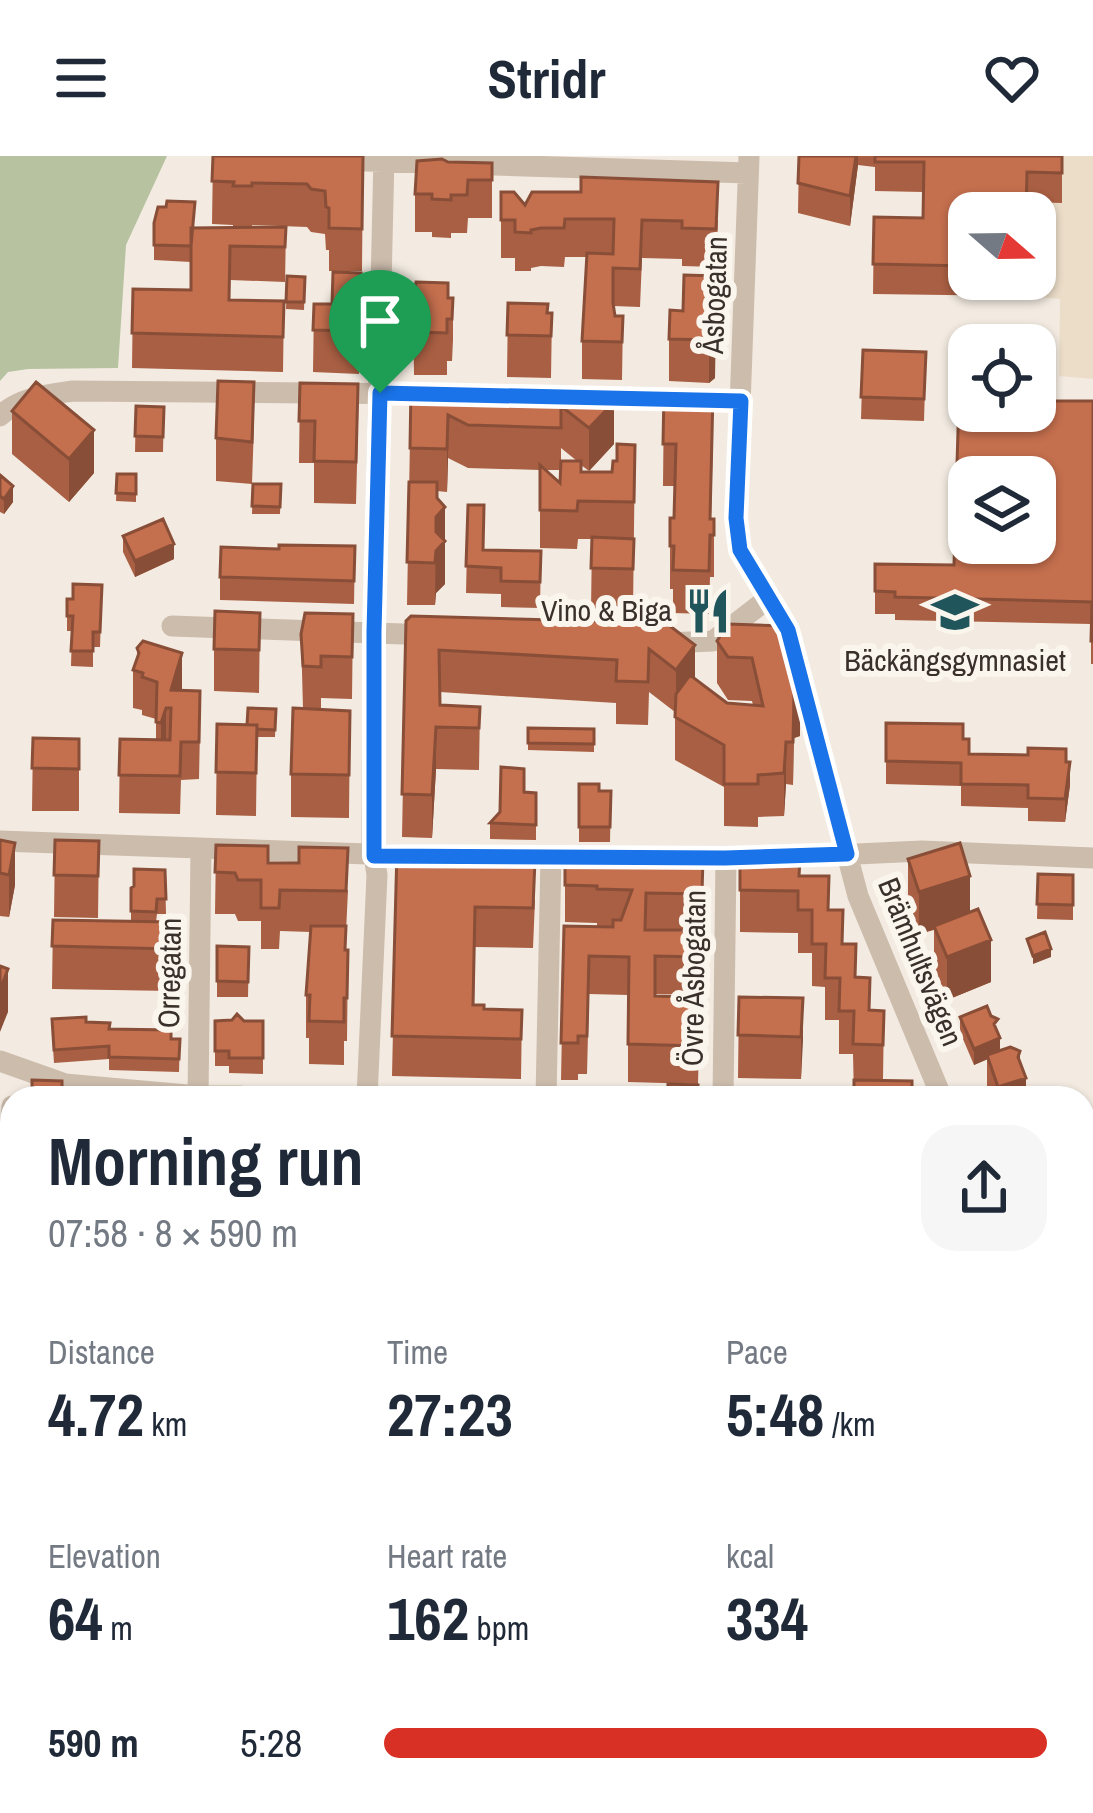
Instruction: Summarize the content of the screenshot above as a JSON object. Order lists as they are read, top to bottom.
{
  "streets": {
    "street": [
      "Åsbogatan",
      "Brämhultsvägen",
      "Orregatan",
      "Övre Åsbogatan"
    ]
  },
  "crossings": [
    ["Åsbogatan", "Brämhultsvägen"]
  ],
  "places": {
    "restaurant": ["Vino & Biga"],
    "school or university": ["Bäckängsgymnasiet"]
  },
  "north": "right",
  "page": {
    "header": "Stridr",
    "heading": ["Morning run", "07:58 · 8 × 590 m"],
    "stats": [
      ["Distance", "4.72 km"],
      ["Time", "27:23"],
      ["Pace", "5:48 /km"],
      ["Elevation", "64 m"],
      ["Heart rate", "162 bpm"],
      ["kcal", "334"]
    ],
    "list": [
      {
        "name": "590 m",
        "note": "5:28"
      }
    ]
  }
}
